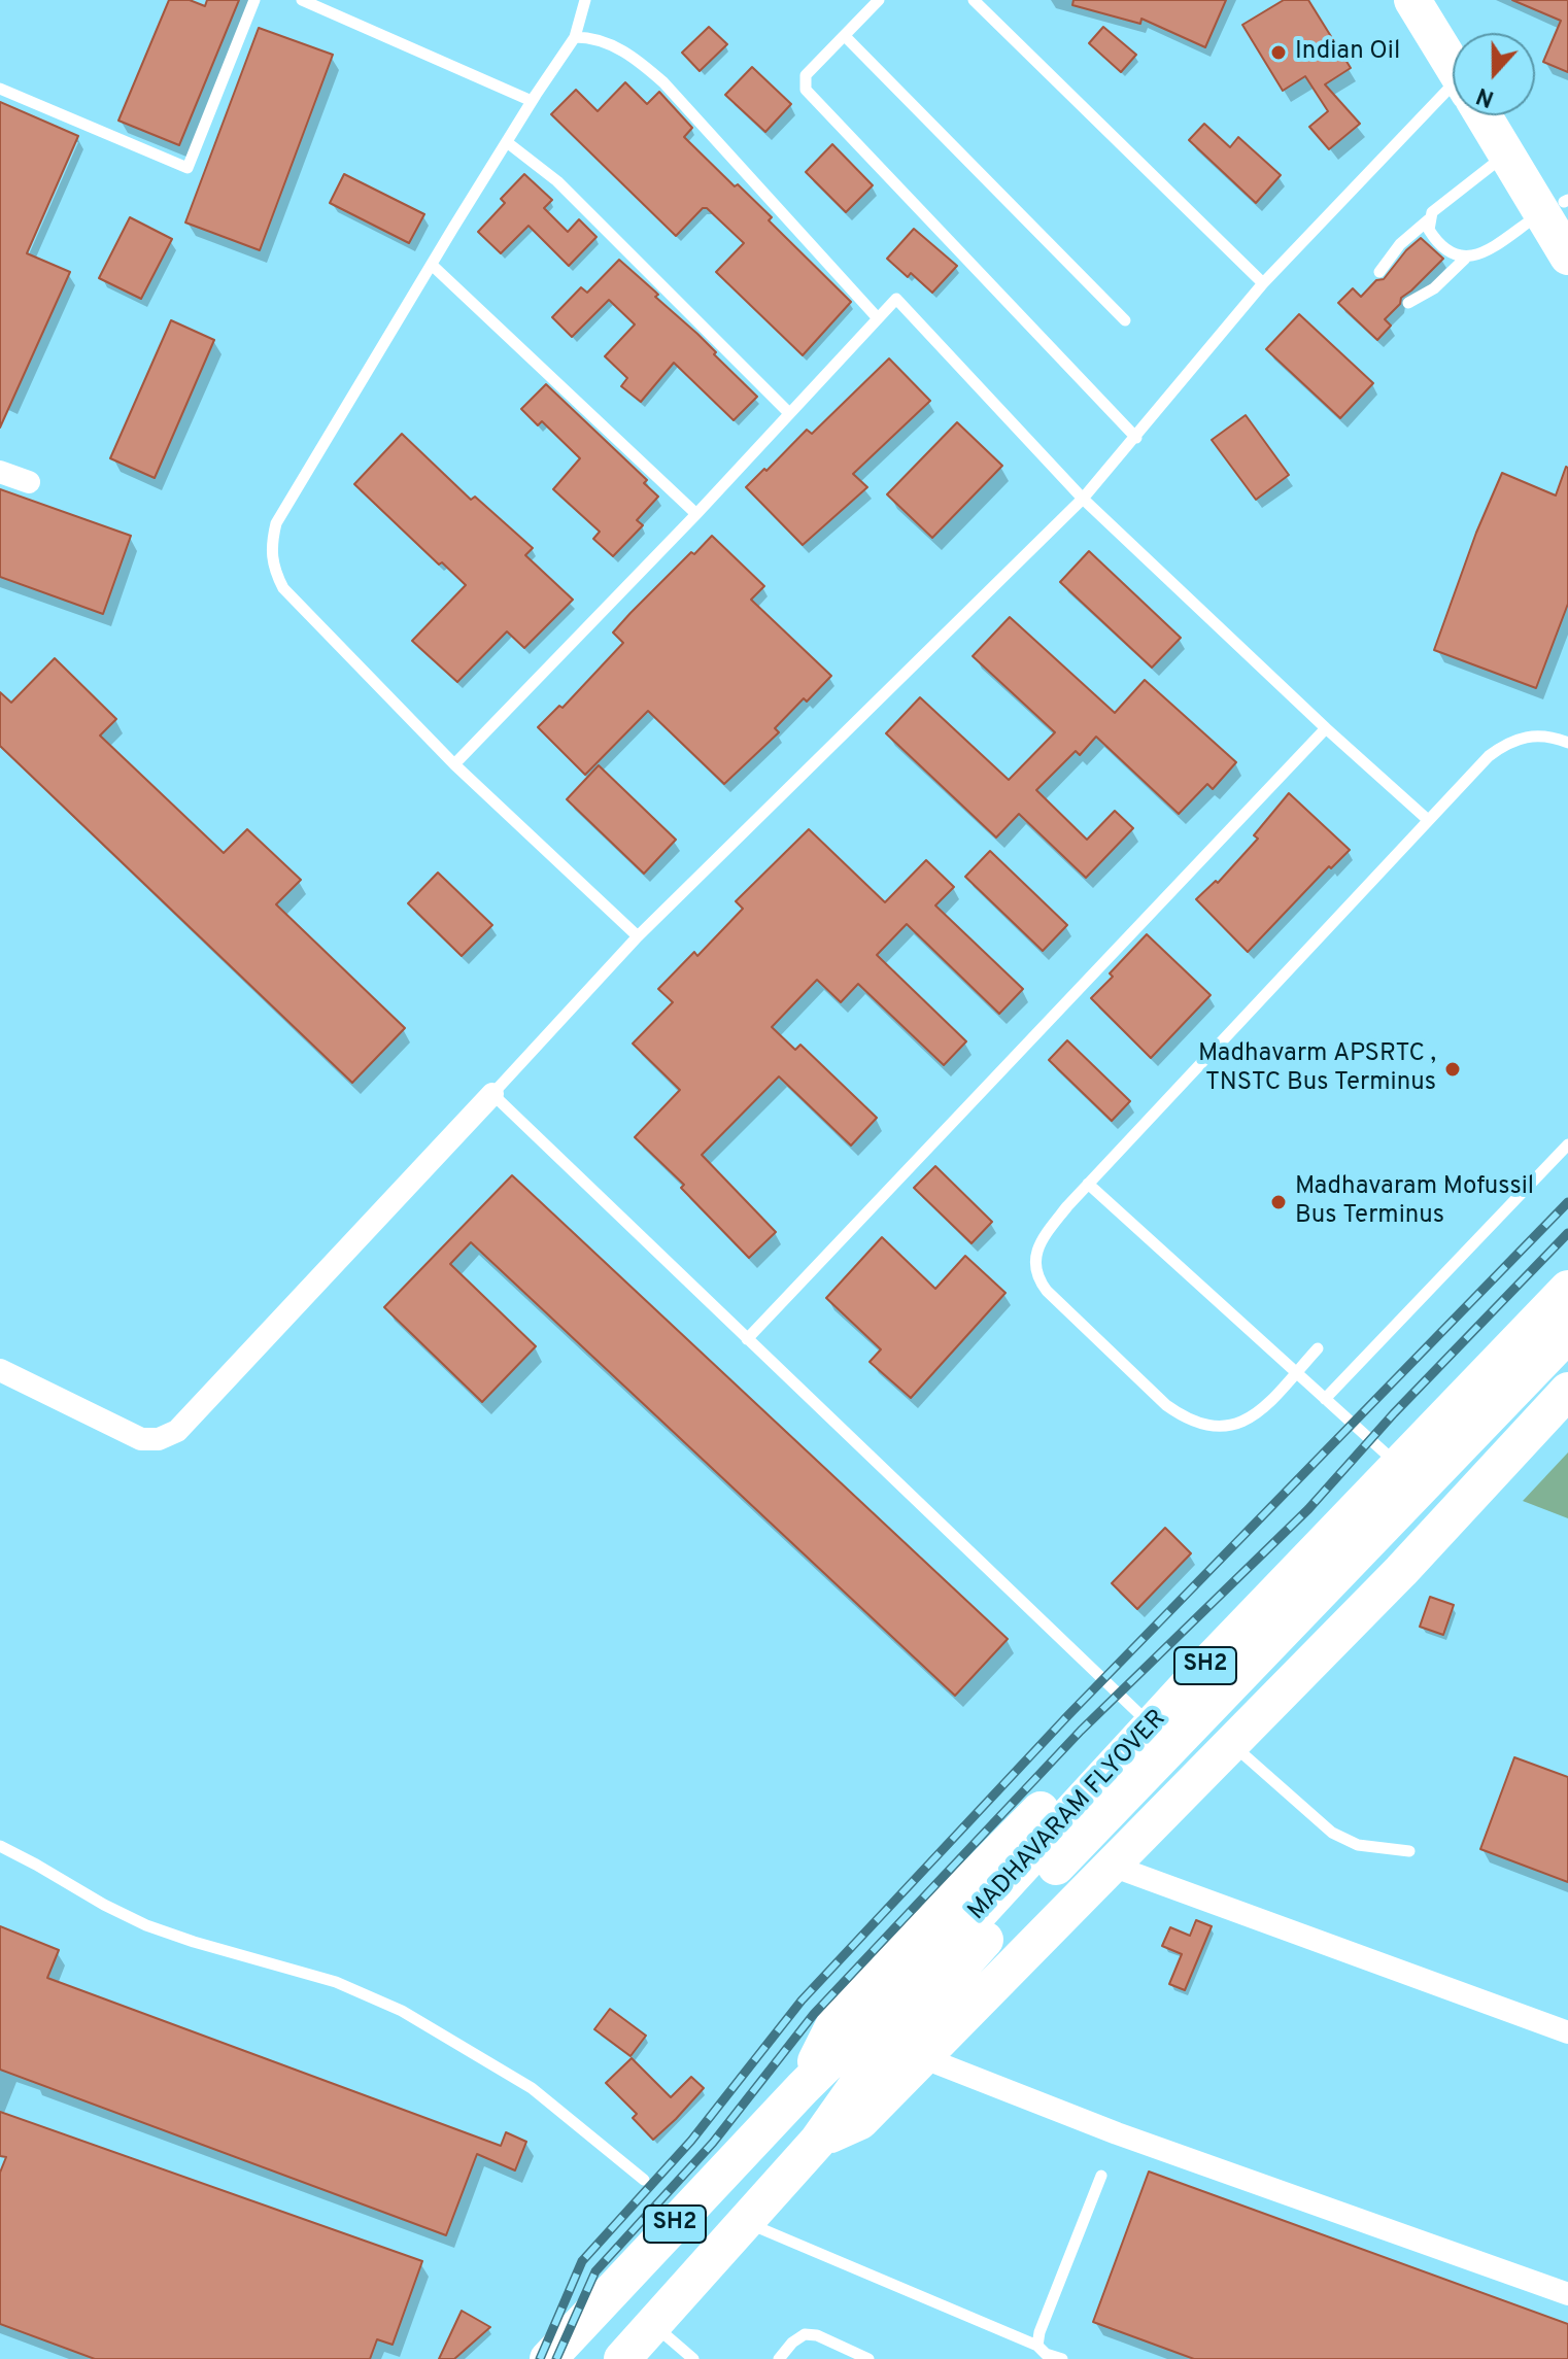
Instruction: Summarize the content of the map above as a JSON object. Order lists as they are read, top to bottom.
{
  "streets": {
    "main road": ["SH2", "MADHAVARAM FLYOVER"]
  },
  "crossings": [
    ["SH2", "MADHAVARAM FLYOVER"]
  ],
  "places": ["Indian Oil", "Madhavarm APSRTC , TNSTC Bus Terminus", "Madhavaram Mofussil Bus Terminus"],
  "north": "bottom"
}
